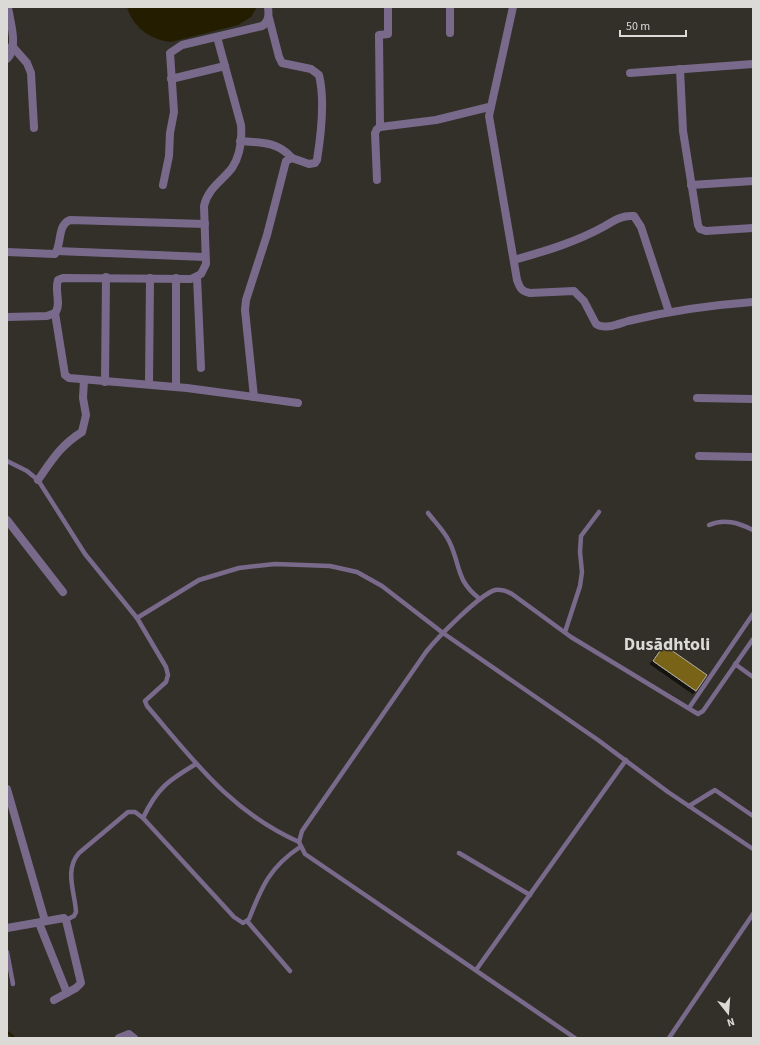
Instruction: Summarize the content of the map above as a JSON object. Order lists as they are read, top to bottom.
{
  "districts": ["Dusādhtoli"],
  "scale_bar": "50 m",
  "north": "bottom"
}
